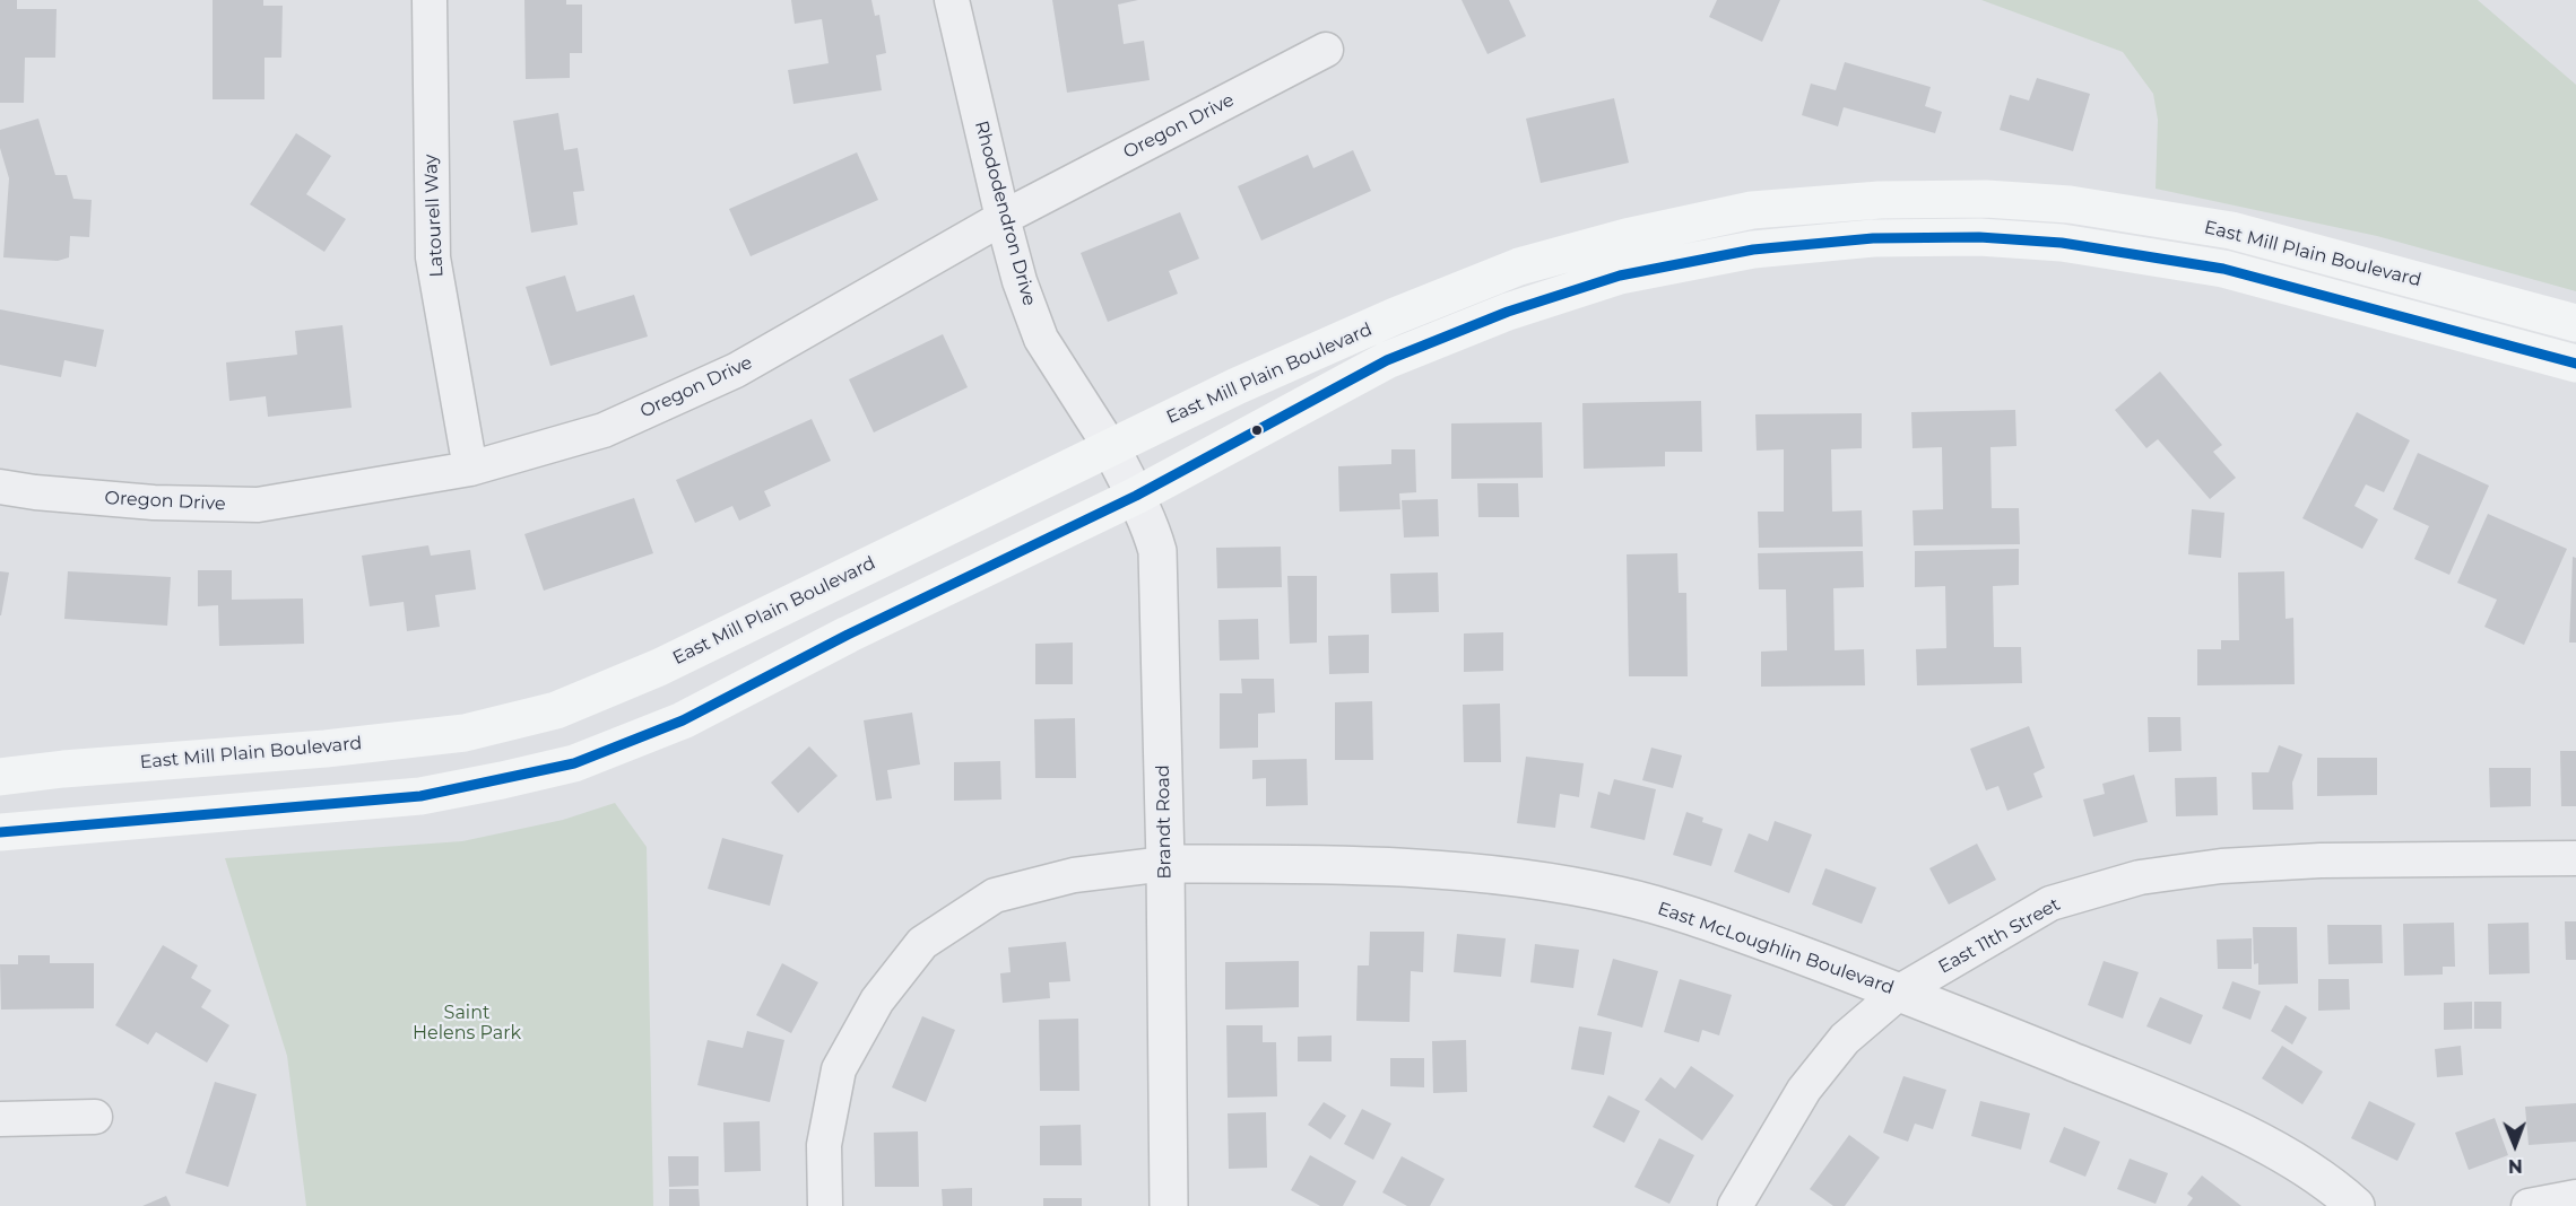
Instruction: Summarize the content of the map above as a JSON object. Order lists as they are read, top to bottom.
{
  "streets": {
    "main road": ["East Mill Plain Boulevard"],
    "street": [
      "Oregon Drive",
      "Rhododendron Drive",
      "Latourell Way",
      "Brandt Road",
      "East 11th Street",
      "East McLoughlin Boulevard"
    ]
  },
  "crossings": [
    ["Oregon Drive", "Rhododendron Drive"],
    ["Oregon Drive", "Latourell Way"],
    ["Rhododendron Drive", "East Mill Plain Boulevard"],
    ["Rhododendron Drive", "Brandt Road"],
    ["East Mill Plain Boulevard", "Brandt Road"],
    ["Brandt Road", "East McLoughlin Boulevard"],
    ["East 11th Street", "East McLoughlin Boulevard"]
  ],
  "parks": ["Saint Helens Park"],
  "north": "bottom"
}
